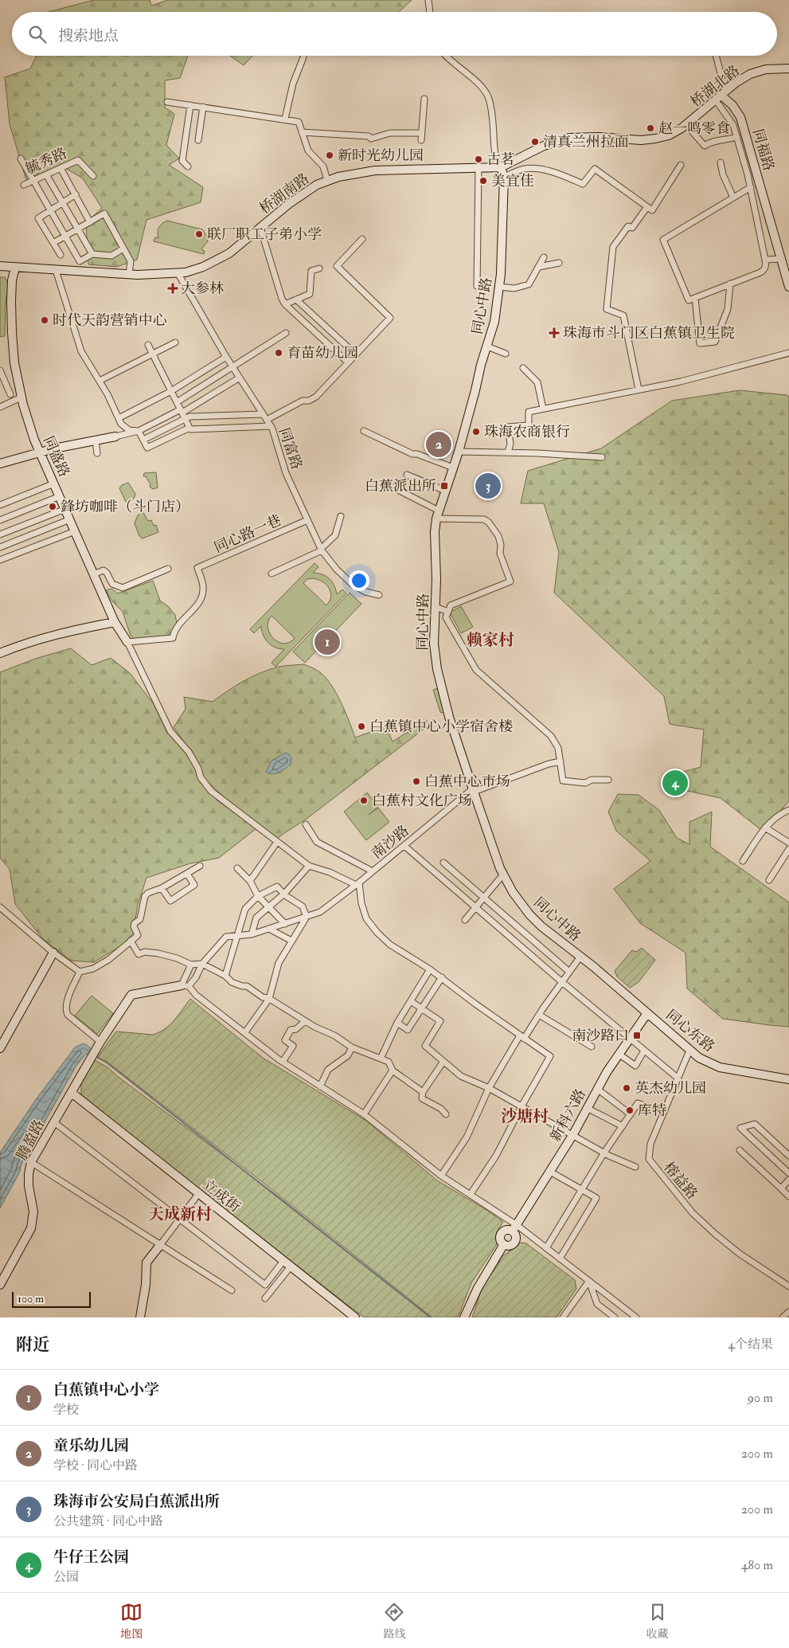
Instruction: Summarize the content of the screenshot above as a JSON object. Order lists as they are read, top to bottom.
{
  "streets": {
    "street": [
      "桥湖北路",
      "同福路",
      "毓秀路",
      "桥湖南路",
      "同心中路",
      "同富路",
      "同盛路",
      "同心路一巷",
      "南沙路",
      "同心东路",
      "新科六路",
      "腾盈路",
      "榕益路",
      "立成街"
    ]
  },
  "crossings": [
    ["桥湖北路", "同福路"],
    ["桥湖北路", "桥湖南路"],
    ["桥湖北路", "同心中路"],
    ["桥湖南路", "同心中路"],
    ["桥湖南路", "同富路"],
    ["桥湖南路", "同盛路"],
    ["同心中路", "南沙路"],
    ["同心中路", "同心东路"],
    ["同心中路", "新科六路"],
    ["同富路", "同心路一巷"],
    ["同盛路", "同心路一巷"],
    ["同心东路", "新科六路"],
    ["同心东路", "榕益路"],
    ["腾盈路", "立成街"]
  ],
  "districts": ["赖家村", "沙塘村", "天成新村"],
  "places": {
    "other": [
      "赵一鸣零食",
      "清真兰州拉面",
      "新时光幼儿园",
      "古茗",
      "美宜佳",
      "联厂职工子弟小学",
      "时代天韵营销中心",
      "育苗幼儿园",
      "珠海农商银行",
      "鋒坊咖啡（斗门店）",
      "白蕉镇中心小学宿舍楼",
      "白蕉中心市场",
      "白蕉村文化广场",
      "英杰幼儿园",
      "库特"
    ],
    "health": ["大参林", "珠海市斗门区白蕉镇卫生院"],
    "transit": ["白蕉派出所", "南沙路口"]
  },
  "scale_bar": "100 m",
  "page": {
    "search": "搜索地点",
    "pins": [
      "2",
      "3",
      "1",
      "4"
    ],
    "scale": "100 m",
    "heading": ["附近", "4个结果"],
    "list": [
      {
        "mark": "1",
        "name": "白蕉镇中心小学",
        "note": "学校",
        "value": "90 m"
      },
      {
        "mark": "2",
        "name": "童乐幼儿园",
        "note": "学校 · 同心中路",
        "value": "200 m"
      },
      {
        "mark": "3",
        "name": "珠海市公安局白蕉派出所",
        "note": "公共建筑 · 同心中路",
        "value": "200 m"
      },
      {
        "mark": "4",
        "name": "牛仔王公园",
        "note": "公园",
        "value": "480 m"
      }
    ],
    "nav": ["地图", "路线", "收藏"]
  }
}
